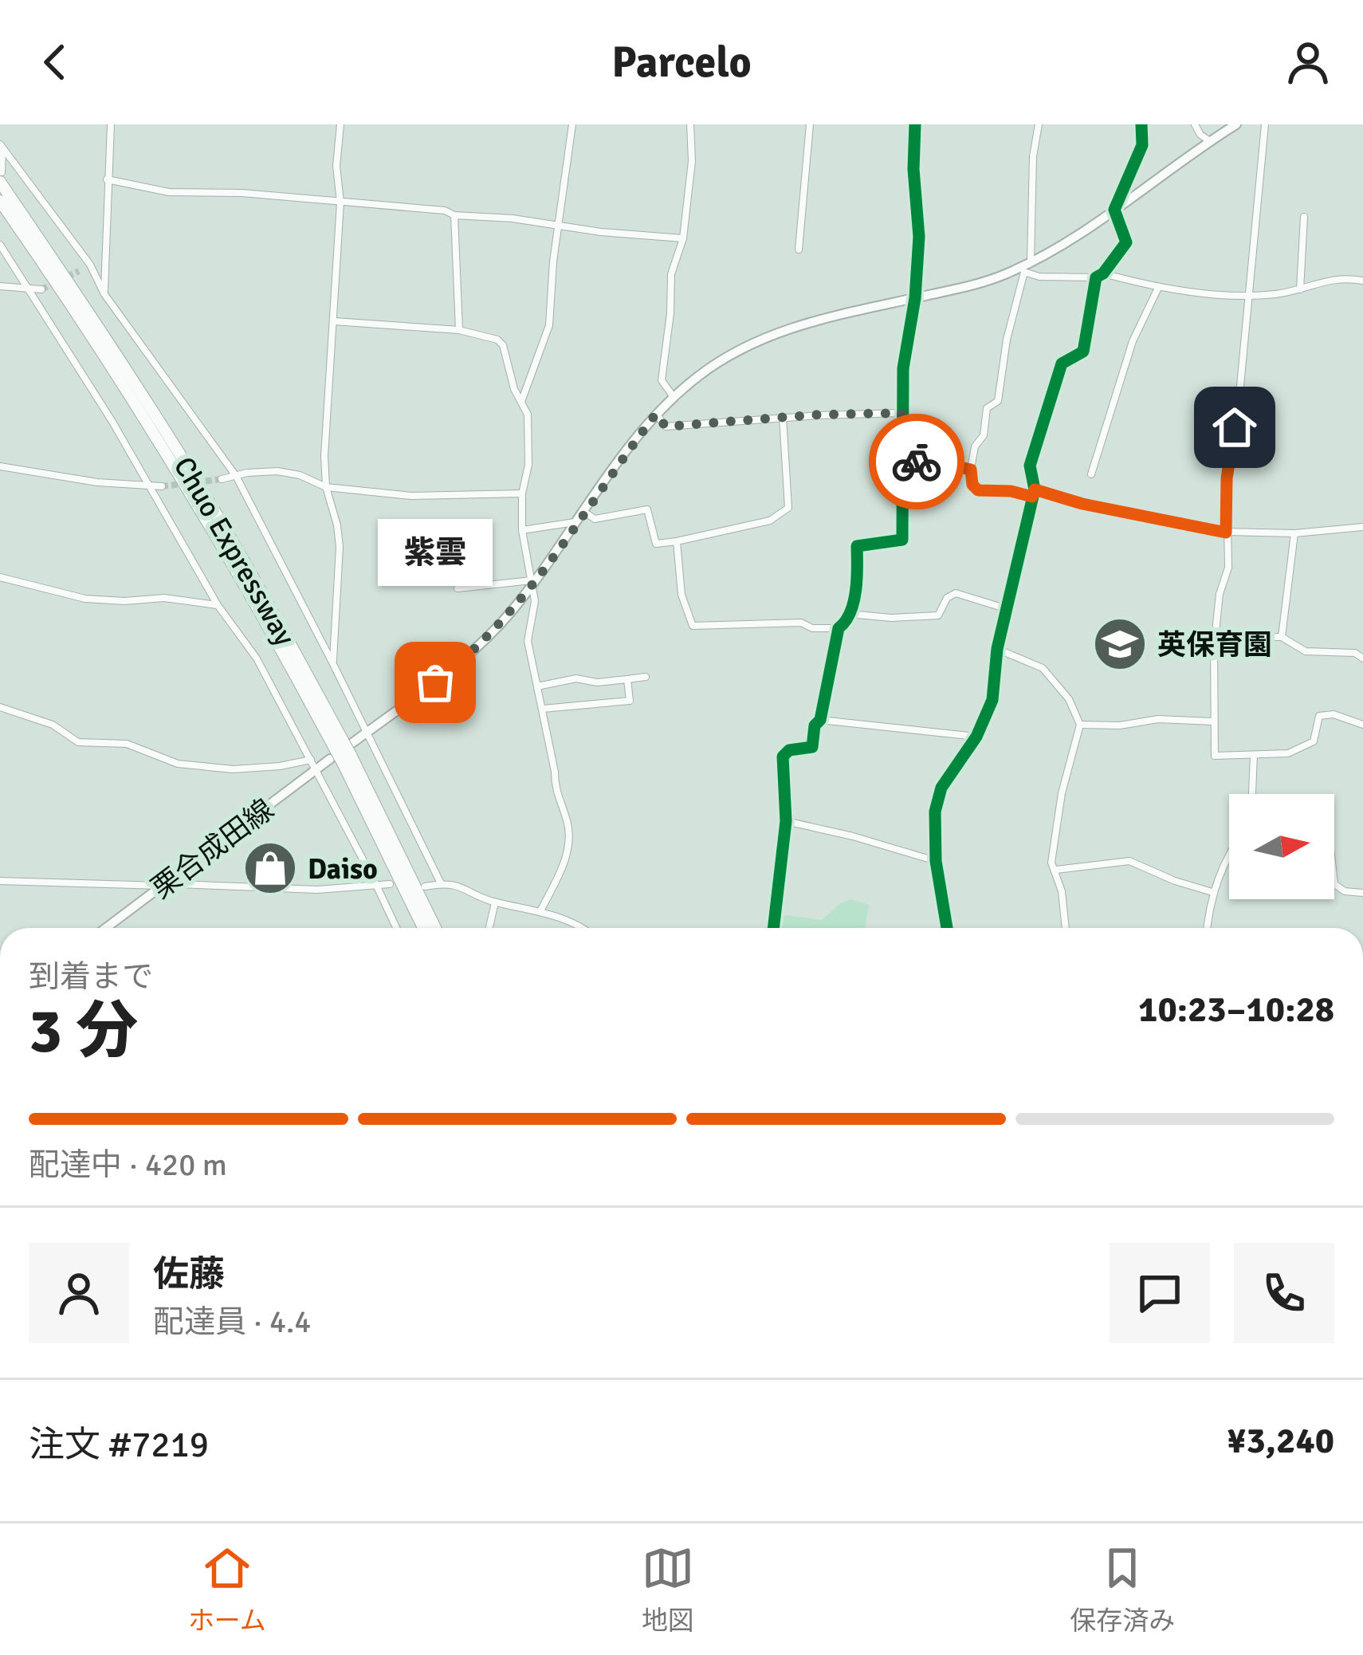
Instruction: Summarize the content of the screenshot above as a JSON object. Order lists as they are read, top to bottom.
{
  "streets": {
    "highway": ["Chuo Expressway"],
    "main road": ["栗合成田線"]
  },
  "crossings": [
    ["Chuo Expressway", "栗合成田線"]
  ],
  "places": {
    "school or university": ["英保育園"],
    "other": ["紫雲"],
    "shop": ["Daiso"]
  },
  "north": "right",
  "page": {
    "header": "Parcelo",
    "bubble": "紫雲",
    "heading": ["3 分", "到着まで", "10:23–10:28"],
    "panel": [
      "佐藤",
      "配達員 · 4.4",
      "注文 #7219",
      "¥3,240"
    ],
    "bar": "配達中 · 420 m",
    "tabs": ["ホーム", "地図", "保存済み"]
  }
}
